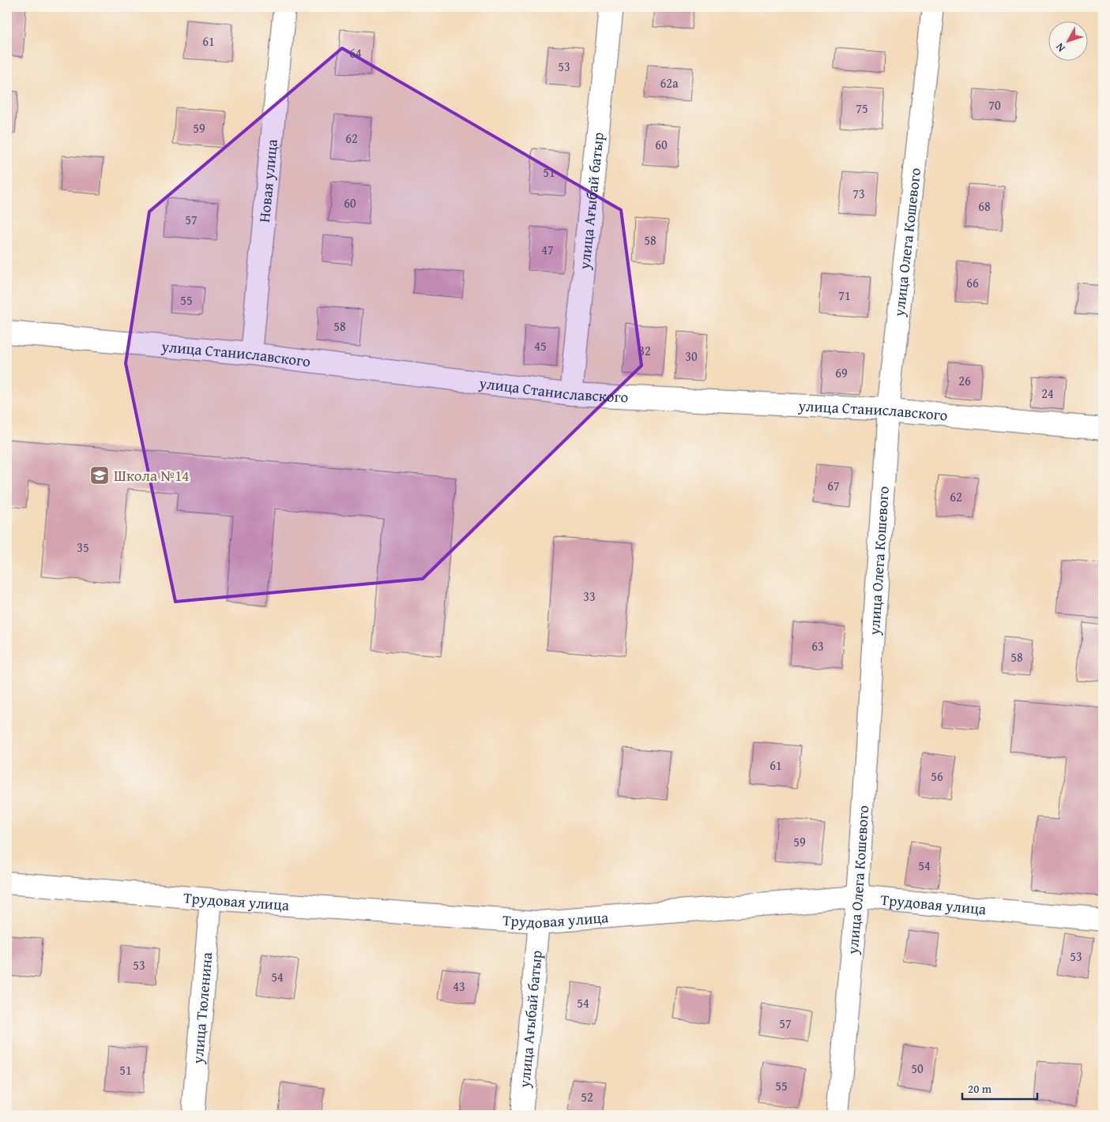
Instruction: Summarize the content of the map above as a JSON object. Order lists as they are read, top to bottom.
{
  "streets": {
    "street": [
      "Новая улица",
      "улица Ағыбай батыр",
      "улица Олега Кошевого",
      "улица Станиславского",
      "Трудовая улица",
      "улица Тюленина"
    ]
  },
  "crossings": [
    ["Новая улица", "улица Станиславского"],
    ["улица Ағыбай батыр", "улица Станиславского"],
    ["улица Ағыбай батыр", "Трудовая улица"],
    ["улица Олега Кошевого", "улица Станиславского"],
    ["улица Олега Кошевого", "Трудовая улица"],
    ["Трудовая улица", "улица Тюленина"]
  ],
  "places": {
    "school or university": ["Школа №14"]
  },
  "house_numbers": [
    "61",
    "64",
    "53",
    "62а",
    "70",
    "75",
    "59",
    "62",
    "60",
    "51",
    "73",
    "60",
    "68",
    "57",
    "58",
    "47",
    "66",
    "71",
    "55",
    "58",
    "45",
    "32",
    "30",
    "69",
    "26",
    "24",
    "67",
    "62",
    "35",
    "33",
    "63",
    "58",
    "61",
    "56",
    "59",
    "54",
    "53",
    "53",
    "54",
    "43",
    "54",
    "57",
    "50",
    "51",
    "55",
    "52"
  ],
  "scale_bar": "20 m",
  "north": "bottom left"
}
